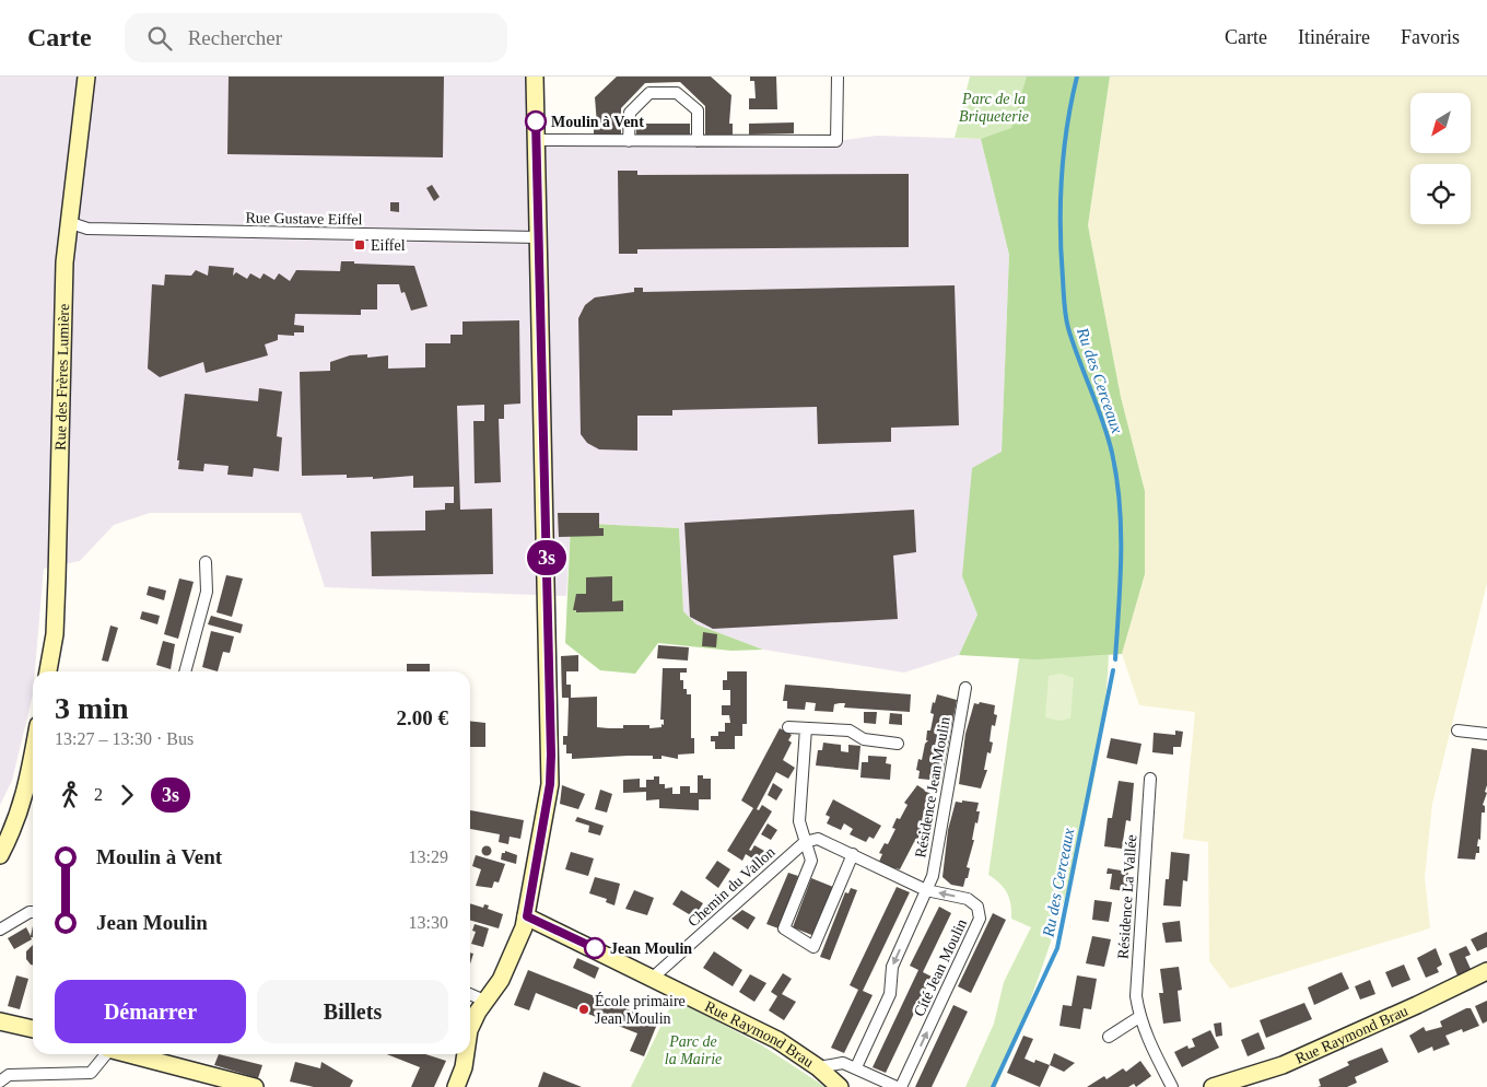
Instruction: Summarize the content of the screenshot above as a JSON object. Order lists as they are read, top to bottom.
{
  "streets": {
    "street": [
      "Rue Gustave Eiffel",
      "Rue des Frères Lumière",
      "Résidence Jean Moulin",
      "Chemin du Vallon",
      "Résidence La Vallée",
      "Cité Jean Moulin",
      "Rue Raymond Brau"
    ]
  },
  "crossings": [
    ["Rue Gustave Eiffel", "Rue des Frères Lumière"],
    ["Résidence Jean Moulin", "Cité Jean Moulin"],
    ["Chemin du Vallon", "Rue Raymond Brau"]
  ],
  "water": ["Ru des Cerceaux"],
  "parks": ["Parc de la Briqueterie", "Parc de la Mairie"],
  "places": {
    "other": ["Moulin à Vent", "Jean Moulin", "École primaire Jean Moulin"],
    "transit": ["Eiffel"]
  },
  "lines": ["bus line 3s"],
  "north": "bottom left",
  "page": {
    "header": "Carte",
    "search": "Rechercher",
    "nav": ["Carte", "Itinéraire", "Favoris"],
    "on_map": "3s",
    "heading": ["3 min", "13:27 – 13:30 · Bus", "2.00 €"],
    "legs": ["2", "3s"],
    "list": [
      {
        "name": "Moulin à Vent",
        "value": "13:29"
      },
      {
        "name": "Jean Moulin",
        "value": "13:30"
      }
    ],
    "buttons": ["Démarrer", "Billets"]
  }
}
